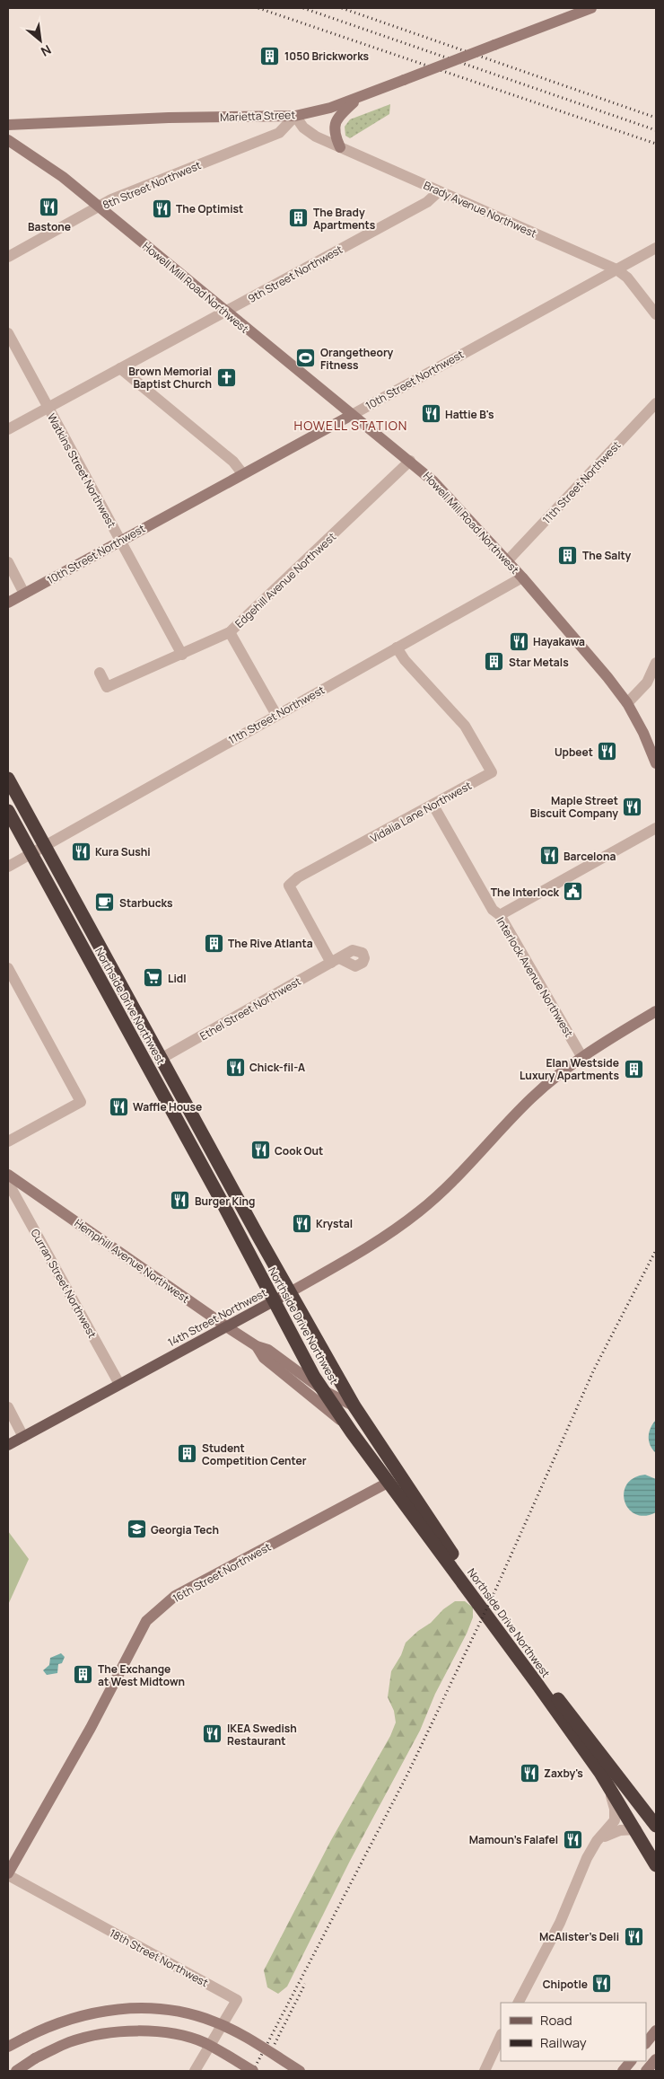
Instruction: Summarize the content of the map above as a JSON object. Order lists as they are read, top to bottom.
{
  "streets": {
    "highway": ["Northside Drive Northwest"],
    "main road": ["14th Street Northwest"],
    "street": [
      "Marietta Street",
      "8th Street Northwest",
      "Brady Avenue Northwest",
      "9th Street Northwest",
      "Howell Mill Road Northwest",
      "10th Street Northwest",
      "Watkins Street Northwest",
      "11th Street Northwest",
      "Edgehill Avenue Northwest",
      "Vidalia Lane Northwest",
      "Interlock Avenue Northwest",
      "Ethel Street Northwest",
      "Hemphill Avenue Northwest",
      "Curran Street Northwest",
      "16th Street Northwest",
      "18th Street Northwest"
    ]
  },
  "crossings": [
    ["Marietta Street", "8th Street Northwest"],
    ["Marietta Street", "Brady Avenue Northwest"],
    ["8th Street Northwest", "Brady Avenue Northwest"],
    ["8th Street Northwest", "Howell Mill Road Northwest"],
    ["Brady Avenue Northwest", "9th Street Northwest"],
    ["Brady Avenue Northwest", "10th Street Northwest"],
    ["9th Street Northwest", "Howell Mill Road Northwest"],
    ["9th Street Northwest", "Watkins Street Northwest"],
    ["Howell Mill Road Northwest", "10th Street Northwest"],
    ["Howell Mill Road Northwest", "11th Street Northwest"],
    ["Howell Mill Road Northwest", "Edgehill Avenue Northwest"],
    ["10th Street Northwest", "Watkins Street Northwest"],
    ["Watkins Street Northwest", "Edgehill Avenue Northwest"],
    ["11th Street Northwest", "Vidalia Lane Northwest"],
    ["11th Street Northwest", "Northside Drive Northwest"],
    ["Vidalia Lane Northwest", "Interlock Avenue Northwest"],
    ["Vidalia Lane Northwest", "Ethel Street Northwest"],
    ["Interlock Avenue Northwest", "14th Street Northwest"],
    ["Northside Drive Northwest", "Ethel Street Northwest"],
    ["Northside Drive Northwest", "Hemphill Avenue Northwest"],
    ["Northside Drive Northwest", "14th Street Northwest"],
    ["Northside Drive Northwest", "16th Street Northwest"],
    ["Hemphill Avenue Northwest", "14th Street Northwest"],
    ["Curran Street Northwest", "14th Street Northwest"],
    ["16th Street Northwest", "18th Street Northwest"]
  ],
  "districts": ["HOWELL STATION"],
  "places": {
    "building": [
      "1050 Brickworks",
      "The Brady Apartments",
      "The Salty",
      "Star Metals",
      "The Rive Atlanta",
      "Elan Westside Luxury Apartments",
      "Student Competition Center",
      "The Exchange at West Midtown"
    ],
    "restaurant": [
      "Bastone",
      "The Optimist",
      "Hattie B's",
      "Hayakawa",
      "Upbeet",
      "Maple Street Biscuit Company",
      "Kura Sushi",
      "Barcelona",
      "Chick-fil-A",
      "Waffle House",
      "Cook Out",
      "Burger King",
      "Krystal",
      "IKEA Swedish Restaurant",
      "Zaxby's",
      "Mamoun's Falafel",
      "McAlister's Deli",
      "Chipotle"
    ],
    "sports": ["Orangetheory Fitness"],
    "church": ["Brown Memorial Baptist Church"],
    "public building": ["The Interlock"],
    "cafe": ["Starbucks"],
    "supermarket": ["Lidl"],
    "school or university": ["Georgia Tech"]
  },
  "legend": ["Road", "Railway"],
  "north": "bottom right"
}
